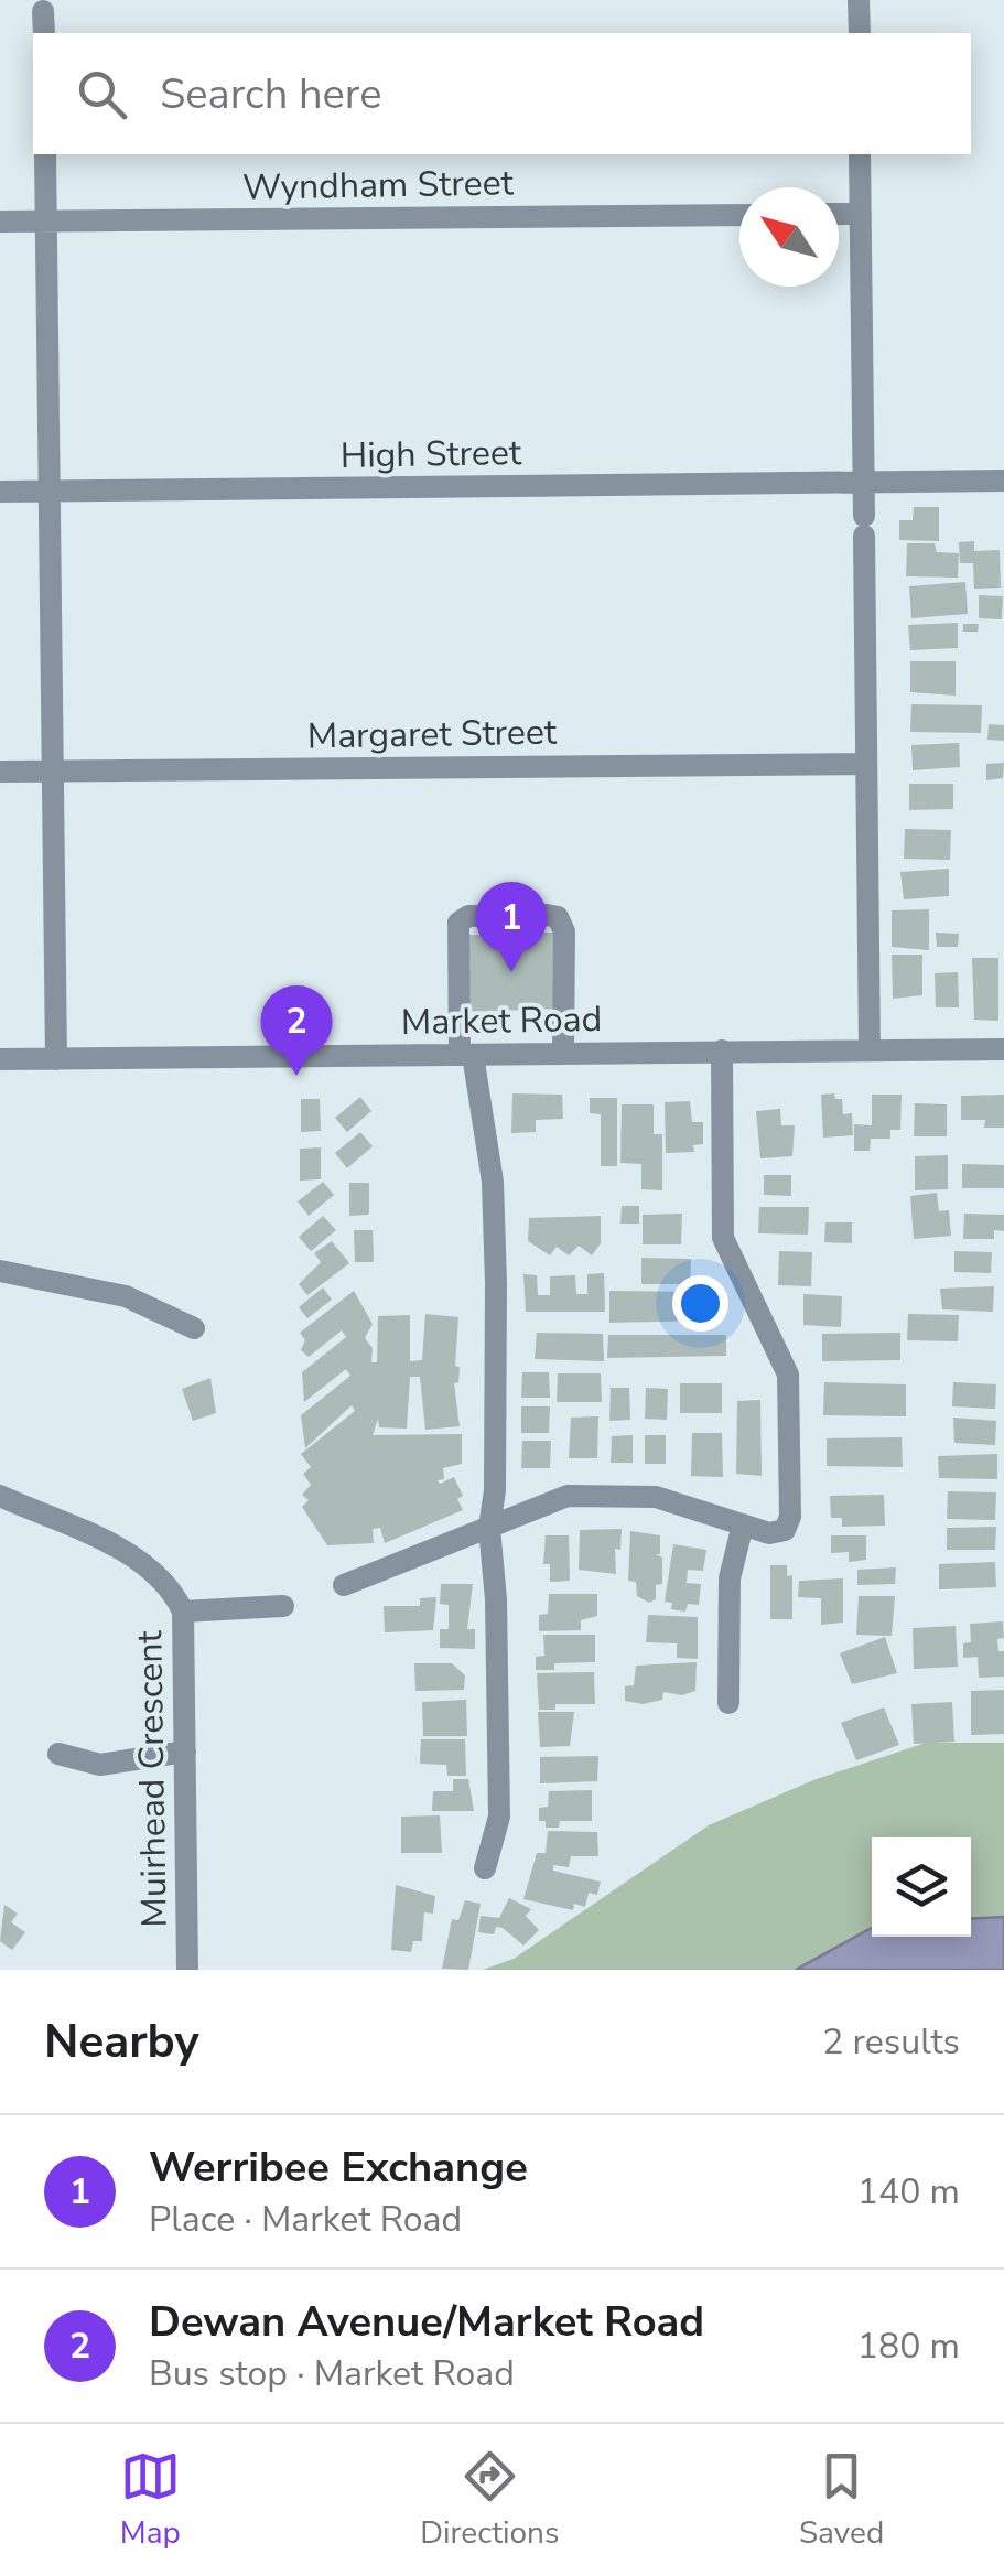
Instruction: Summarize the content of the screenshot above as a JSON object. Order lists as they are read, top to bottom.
{
  "streets": {
    "street": [
      "Wyndham Street",
      "High Street",
      "Margaret Street",
      "Market Road",
      "Muirhead Crescent"
    ]
  },
  "north": "top left",
  "page": {
    "search": "Search here",
    "pins": ["1", "2"],
    "heading": ["Nearby", "2 results"],
    "list": [
      {
        "mark": "1",
        "name": "Werribee Exchange",
        "note": "Place · Market Road",
        "value": "140 m"
      },
      {
        "mark": "2",
        "name": "Dewan Avenue/Market Road",
        "note": "Bus stop · Market Road",
        "value": "180 m"
      }
    ],
    "nav": ["Map", "Directions", "Saved"]
  }
}
